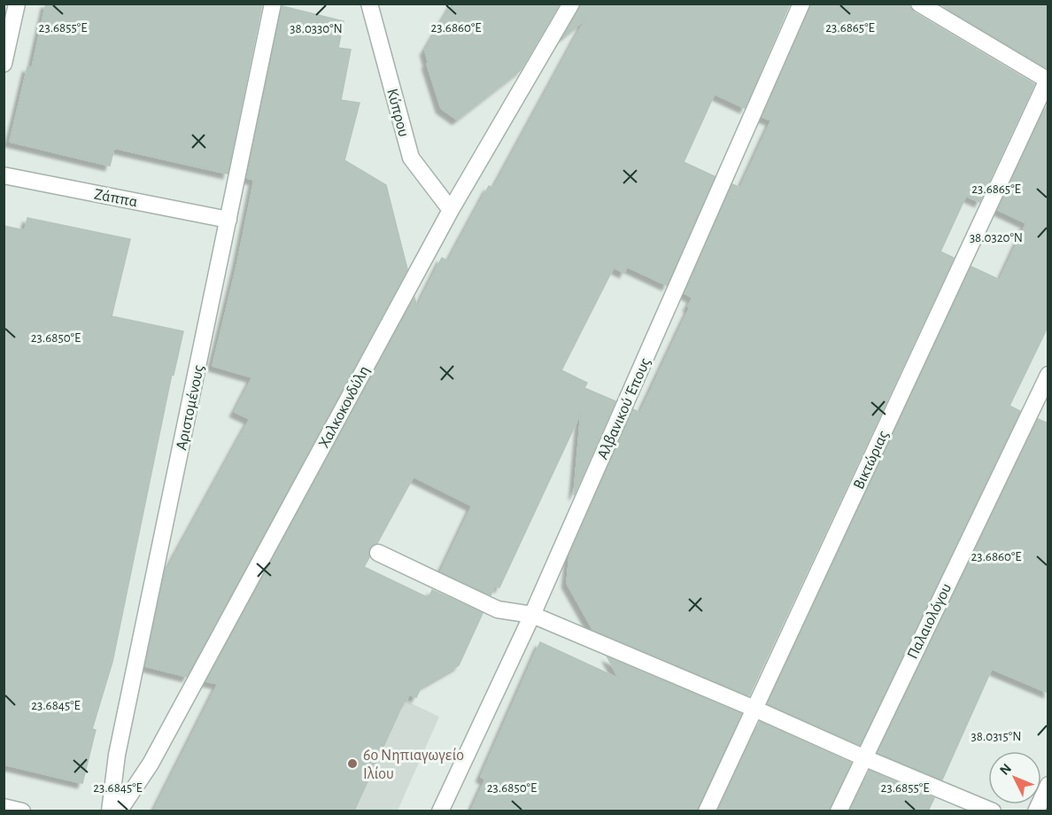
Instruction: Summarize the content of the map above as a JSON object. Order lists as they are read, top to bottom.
{
  "streets": {
    "street": [
      "Κύπρου",
      "Ζάππα",
      "Χαλκοκονδύλη",
      "Αριστομένους",
      "Αλβανικού Έπους",
      "Βικτώριας",
      "Παλαιολόγου"
    ]
  },
  "crossings": [
    ["Κύπρου", "Χαλκοκονδύλη"],
    ["Ζάππα", "Αριστομένους"]
  ],
  "places": ["6ο Νηπιαγωγείο Ιλίου"],
  "north": "top left",
  "coordinates": [
    "23.6855°E",
    "23.6860°E",
    "23.6865°E",
    "38.0330°N",
    "38.0320°N",
    "23.6850°E",
    "23.6845°E",
    "38.0315°N"
  ]
}
